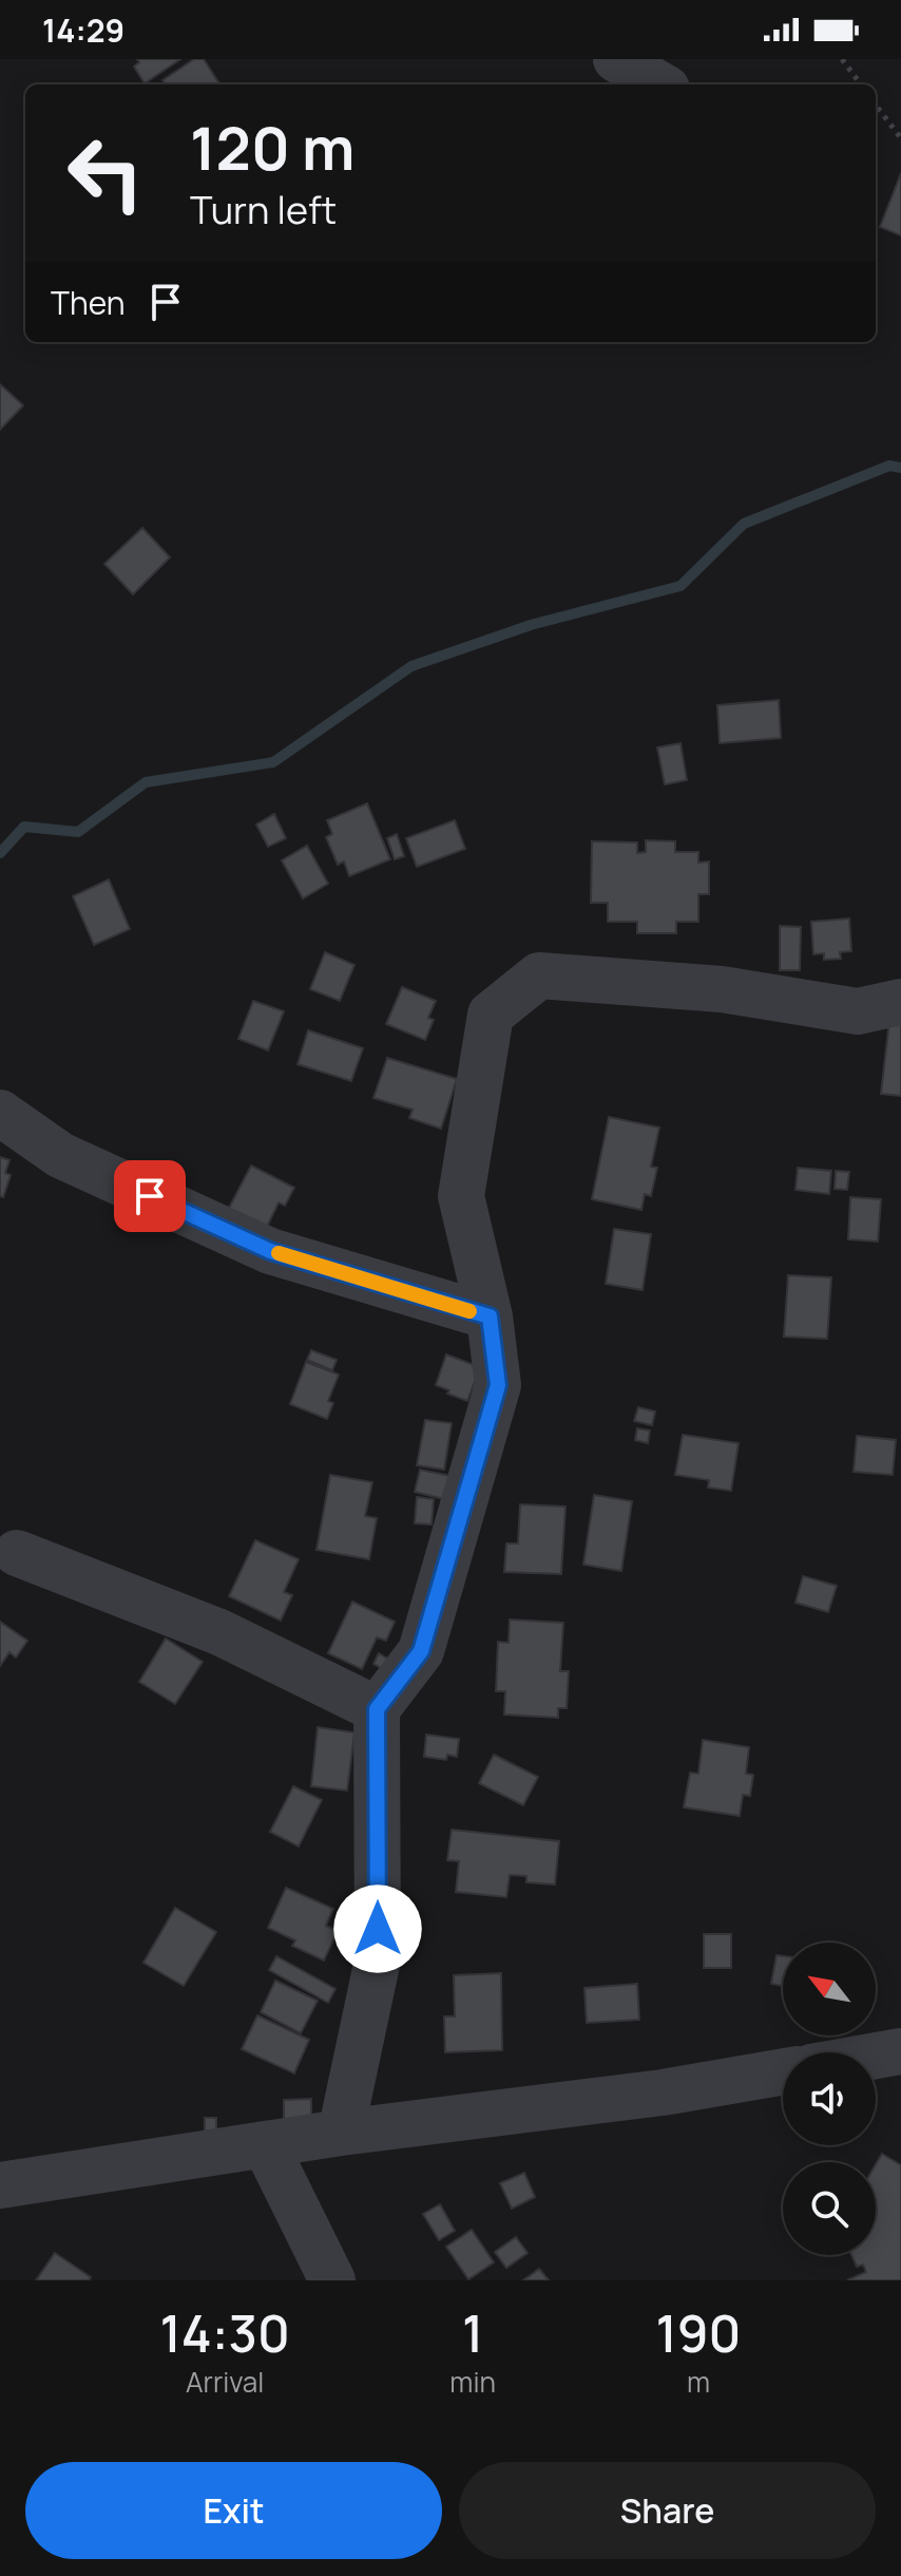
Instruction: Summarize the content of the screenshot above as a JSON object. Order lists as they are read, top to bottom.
{
  "north": "top left",
  "page": {
    "status": "14:29",
    "turn": ["120 m", "Turn left"],
    "then": "Then",
    "eta": [
      "14:30",
      "Arrival",
      "1",
      "min",
      "190",
      "m"
    ],
    "buttons": ["Exit", "Share"]
  }
}
